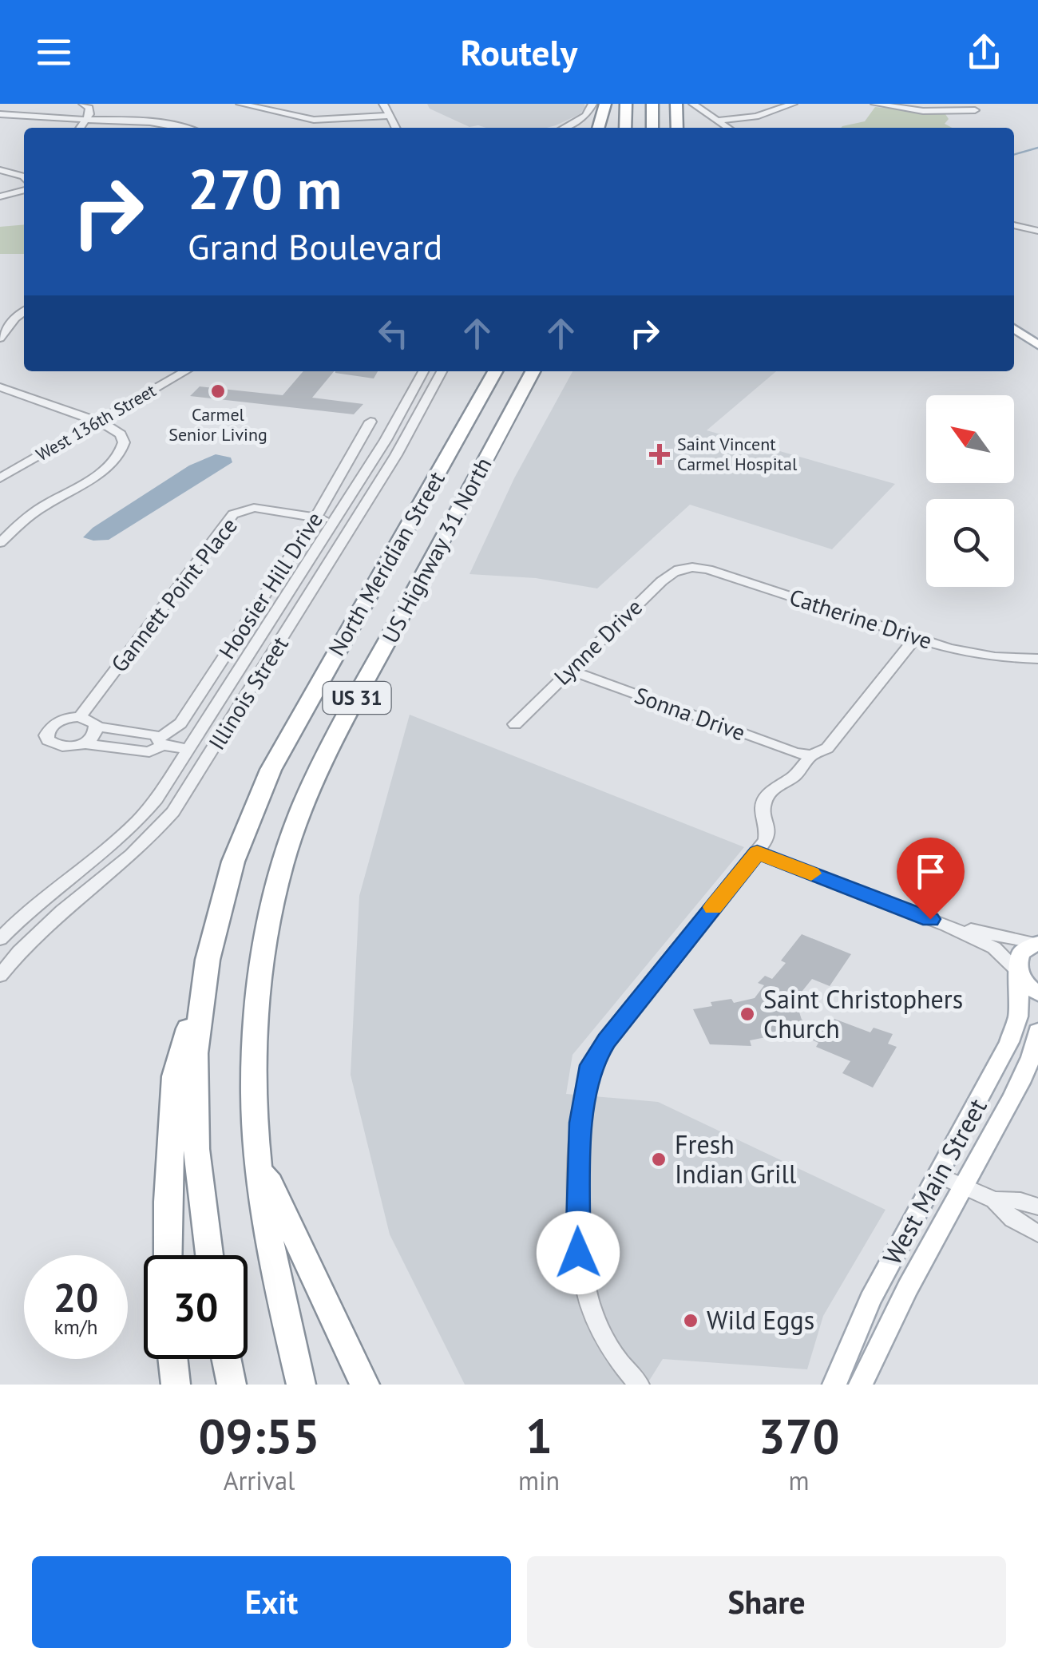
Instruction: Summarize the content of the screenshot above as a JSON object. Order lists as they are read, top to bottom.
{
  "streets": {
    "highway": ["US Highway 31 North", "North Meridian Street", "US 31"],
    "main road": ["West Main Street"],
    "street": [
      "West 136th Street",
      "Hoosier Hill Drive",
      "Gannett Point Place",
      "Catherine Drive",
      "Lynne Drive",
      "Illinois Street",
      "Sonna Drive"
    ]
  },
  "crossings": [
    ["Hoosier Hill Drive", "Gannett Point Place"],
    ["Gannett Point Place", "Illinois Street"],
    ["Catherine Drive", "Lynne Drive"],
    ["Lynne Drive", "Sonna Drive"]
  ],
  "places": {
    "other": [
      "Carmel Senior Living",
      "Saint Christophers Church",
      "Fresh Indian Grill",
      "Wild Eggs"
    ],
    "health": ["Saint Vincent Carmel Hospital"]
  },
  "north": "top left",
  "page": {
    "header": "Routely",
    "turn": ["270 m", "Grand Boulevard"],
    "speed": "20 km/h",
    "limit": "30",
    "eta": [
      "09:55",
      "Arrival",
      "1",
      "min",
      "370",
      "m"
    ],
    "buttons": ["Exit", "Share"]
  }
}
